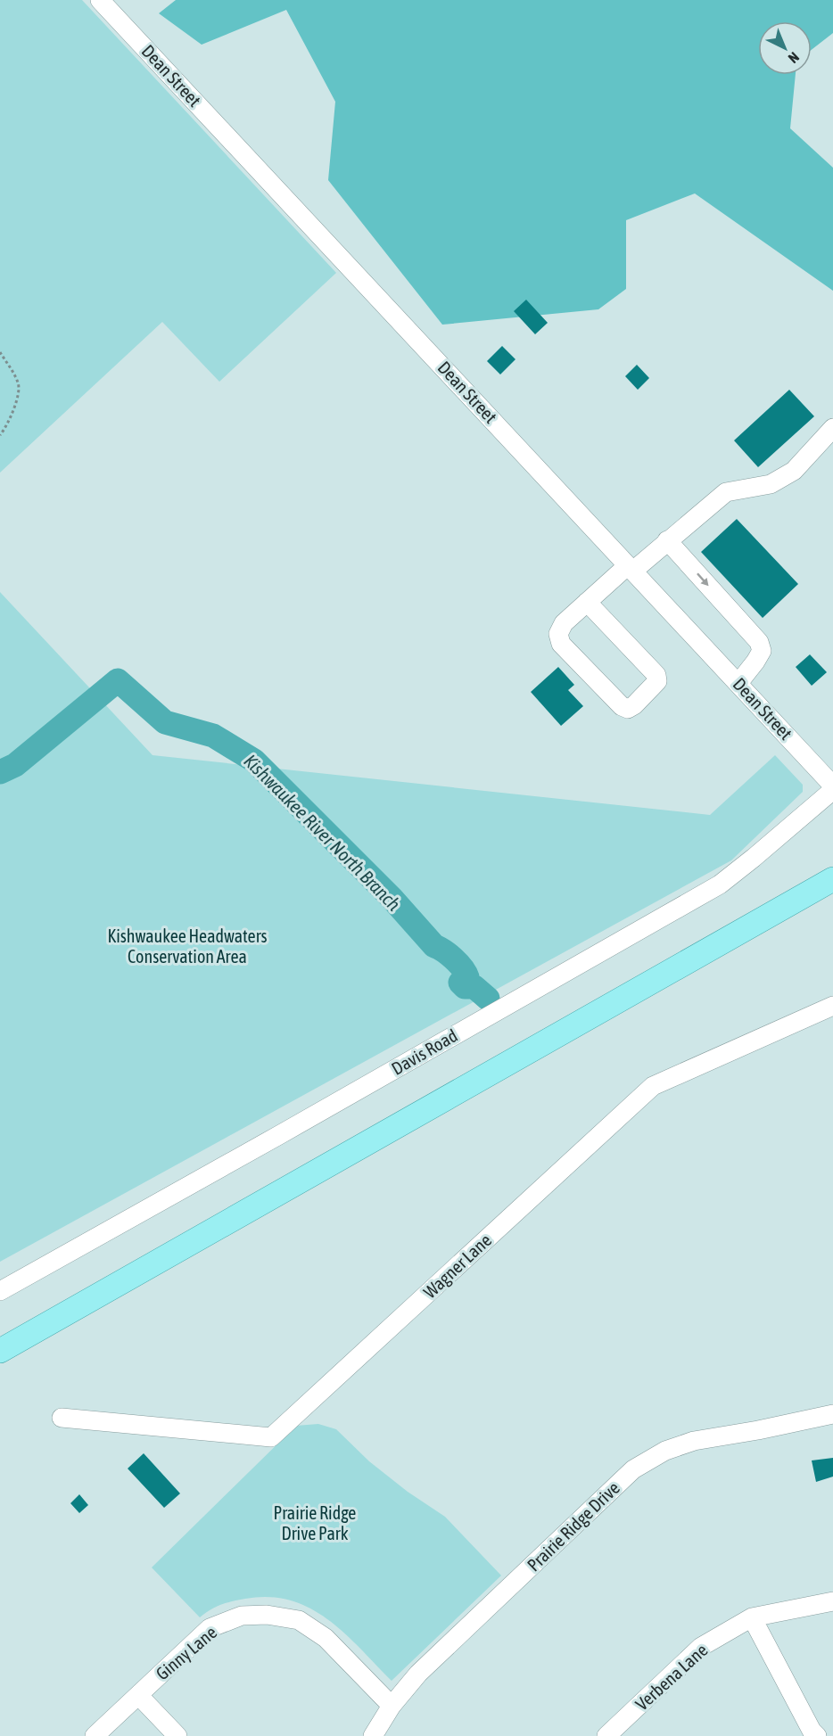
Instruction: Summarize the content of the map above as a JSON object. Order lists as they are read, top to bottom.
{
  "streets": {
    "street": [
      "Dean Street",
      "Davis Road",
      "Wagner Lane",
      "Prairie Ridge Drive",
      "Ginny Lane",
      "Verbena Lane"
    ]
  },
  "crossings": [
    ["Prairie Ridge Drive", "Ginny Lane"]
  ],
  "water": ["Kishwaukee River North Branch"],
  "parks": ["Kishwaukee Headwaters Conservation Area", "Prairie Ridge Drive Park"],
  "north": "bottom right"
}
